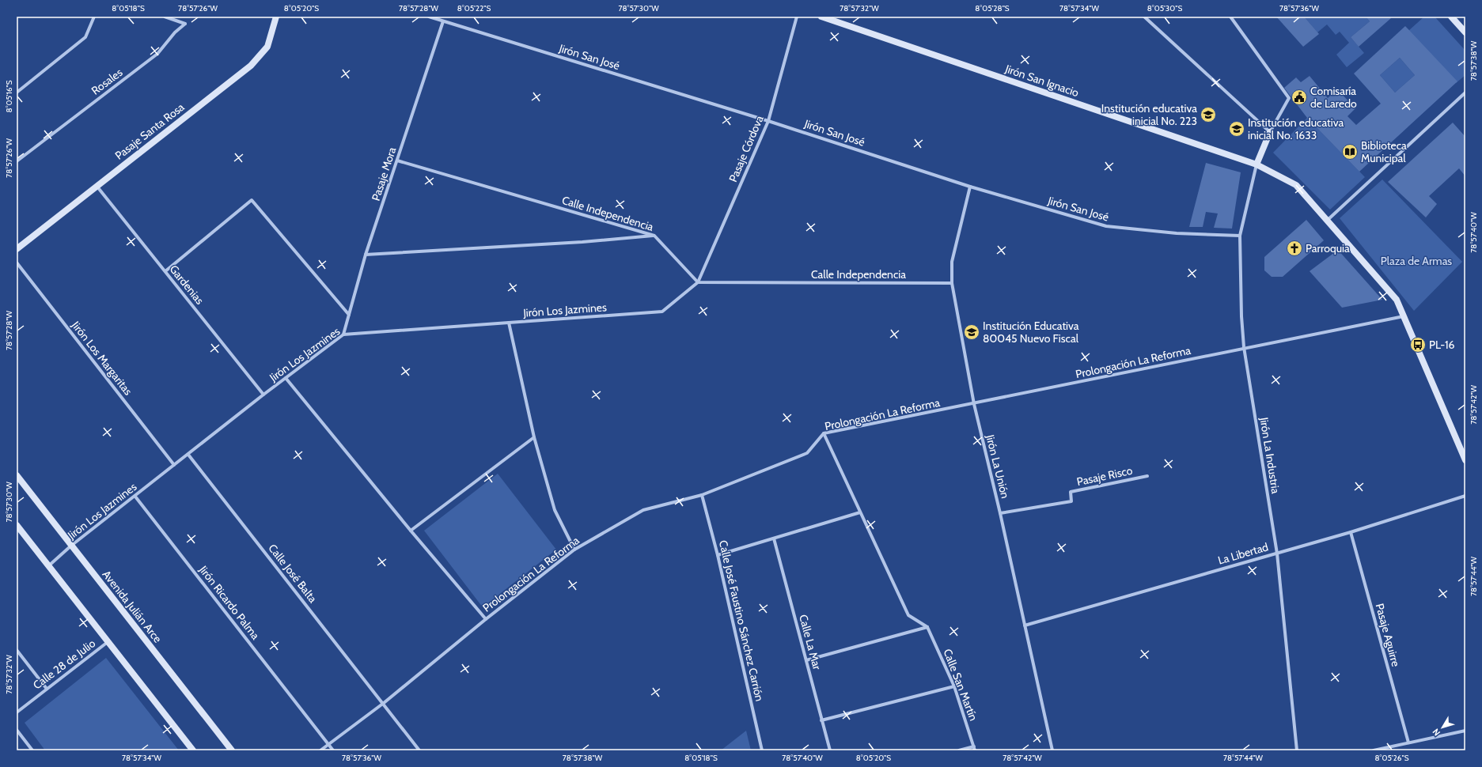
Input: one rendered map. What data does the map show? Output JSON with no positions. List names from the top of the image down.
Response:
{
  "streets": {
    "street": [
      "Jirón San José",
      "Jirón San Ignacio",
      "Rosales",
      "Pasaje Santa Rosa",
      "Pasaje Córdova",
      "Pasaje Mora",
      "Calle Independencia",
      "Gardenias",
      "Jirón Los Jazmines",
      "Jirón Los Margaritas",
      "Prolongación La Reforma",
      "Jirón La Industria",
      "Jirón La Unión",
      "Pasaje Risco",
      "La Libertad",
      "Calle José Balta",
      "Jirón Ricardo Palma",
      "Avenida Julián Arce",
      "Calle José Faustino Sánchez Carrión",
      "Pasaje Aguirre",
      "Calle La Mar",
      "Calle 28 de Julio",
      "Calle San Martín"
    ]
  },
  "crossings": [
    ["Jirón San José", "Pasaje Córdova"],
    ["Jirón San José", "Pasaje Mora"],
    ["Jirón San José", "Jirón La Industria"],
    ["Jirón San José", "Jirón La Unión"],
    ["Jirón San Ignacio", "Prolongación La Reforma"],
    ["Jirón San Ignacio", "Jirón La Industria"],
    ["Pasaje Santa Rosa", "Gardenias"],
    ["Pasaje Córdova", "Calle Independencia"],
    ["Pasaje Córdova", "Jirón Los Jazmines"],
    ["Pasaje Mora", "Calle Independencia"],
    ["Pasaje Mora", "Jirón Los Jazmines"],
    ["Calle Independencia", "Jirón Los Jazmines"],
    ["Calle Independencia", "Jirón La Unión"],
    ["Gardenias", "Jirón Los Jazmines"],
    ["Jirón Los Jazmines", "Jirón Los Margaritas"],
    ["Jirón Los Jazmines", "Calle José Balta"],
    ["Jirón Los Jazmines", "Jirón Ricardo Palma"],
    ["Jirón Los Jazmines", "Avenida Julián Arce"],
    ["Prolongación La Reforma", "Jirón La Industria"],
    ["Prolongación La Reforma", "Jirón La Unión"],
    ["Prolongación La Reforma", "Calle José Balta"],
    ["Prolongación La Reforma", "Jirón Ricardo Palma"],
    ["Prolongación La Reforma", "Calle José Faustino Sánchez Carrión"],
    ["Jirón La Industria", "La Libertad"],
    ["Jirón La Unión", "Pasaje Risco"],
    ["Jirón La Unión", "La Libertad"],
    ["La Libertad", "Pasaje Aguirre"]
  ],
  "parks": ["Plaza de Armas"],
  "places": {
    "public building": ["Comisaría de Laredo"],
    "school or university": ["Institución educativa inicial No. 223", "Institución educativa inicial No. 1633", "Institución Educativa 80045 Nuevo Fiscal"],
    "library": ["Biblioteca Municipal"],
    "church": ["Parroquia"],
    "bus stop": ["PL-16"]
  },
  "north": "bottom left",
  "coordinates": [
    "8°05'18\"S",
    "78°57'26\"W",
    "8°05'20\"S",
    "78°57'28\"W",
    "8°05'22\"S",
    "78°57'30\"W",
    "78°57'32\"W",
    "8°05'28\"S",
    "78°57'34\"W",
    "8°05'30\"S",
    "78°57'36\"W",
    "78°57'38\"W",
    "8°05'16\"S",
    "78°57'40\"W",
    "78°57'42\"W",
    "78°57'44\"W",
    "8°05'26\"S"
  ]
}
